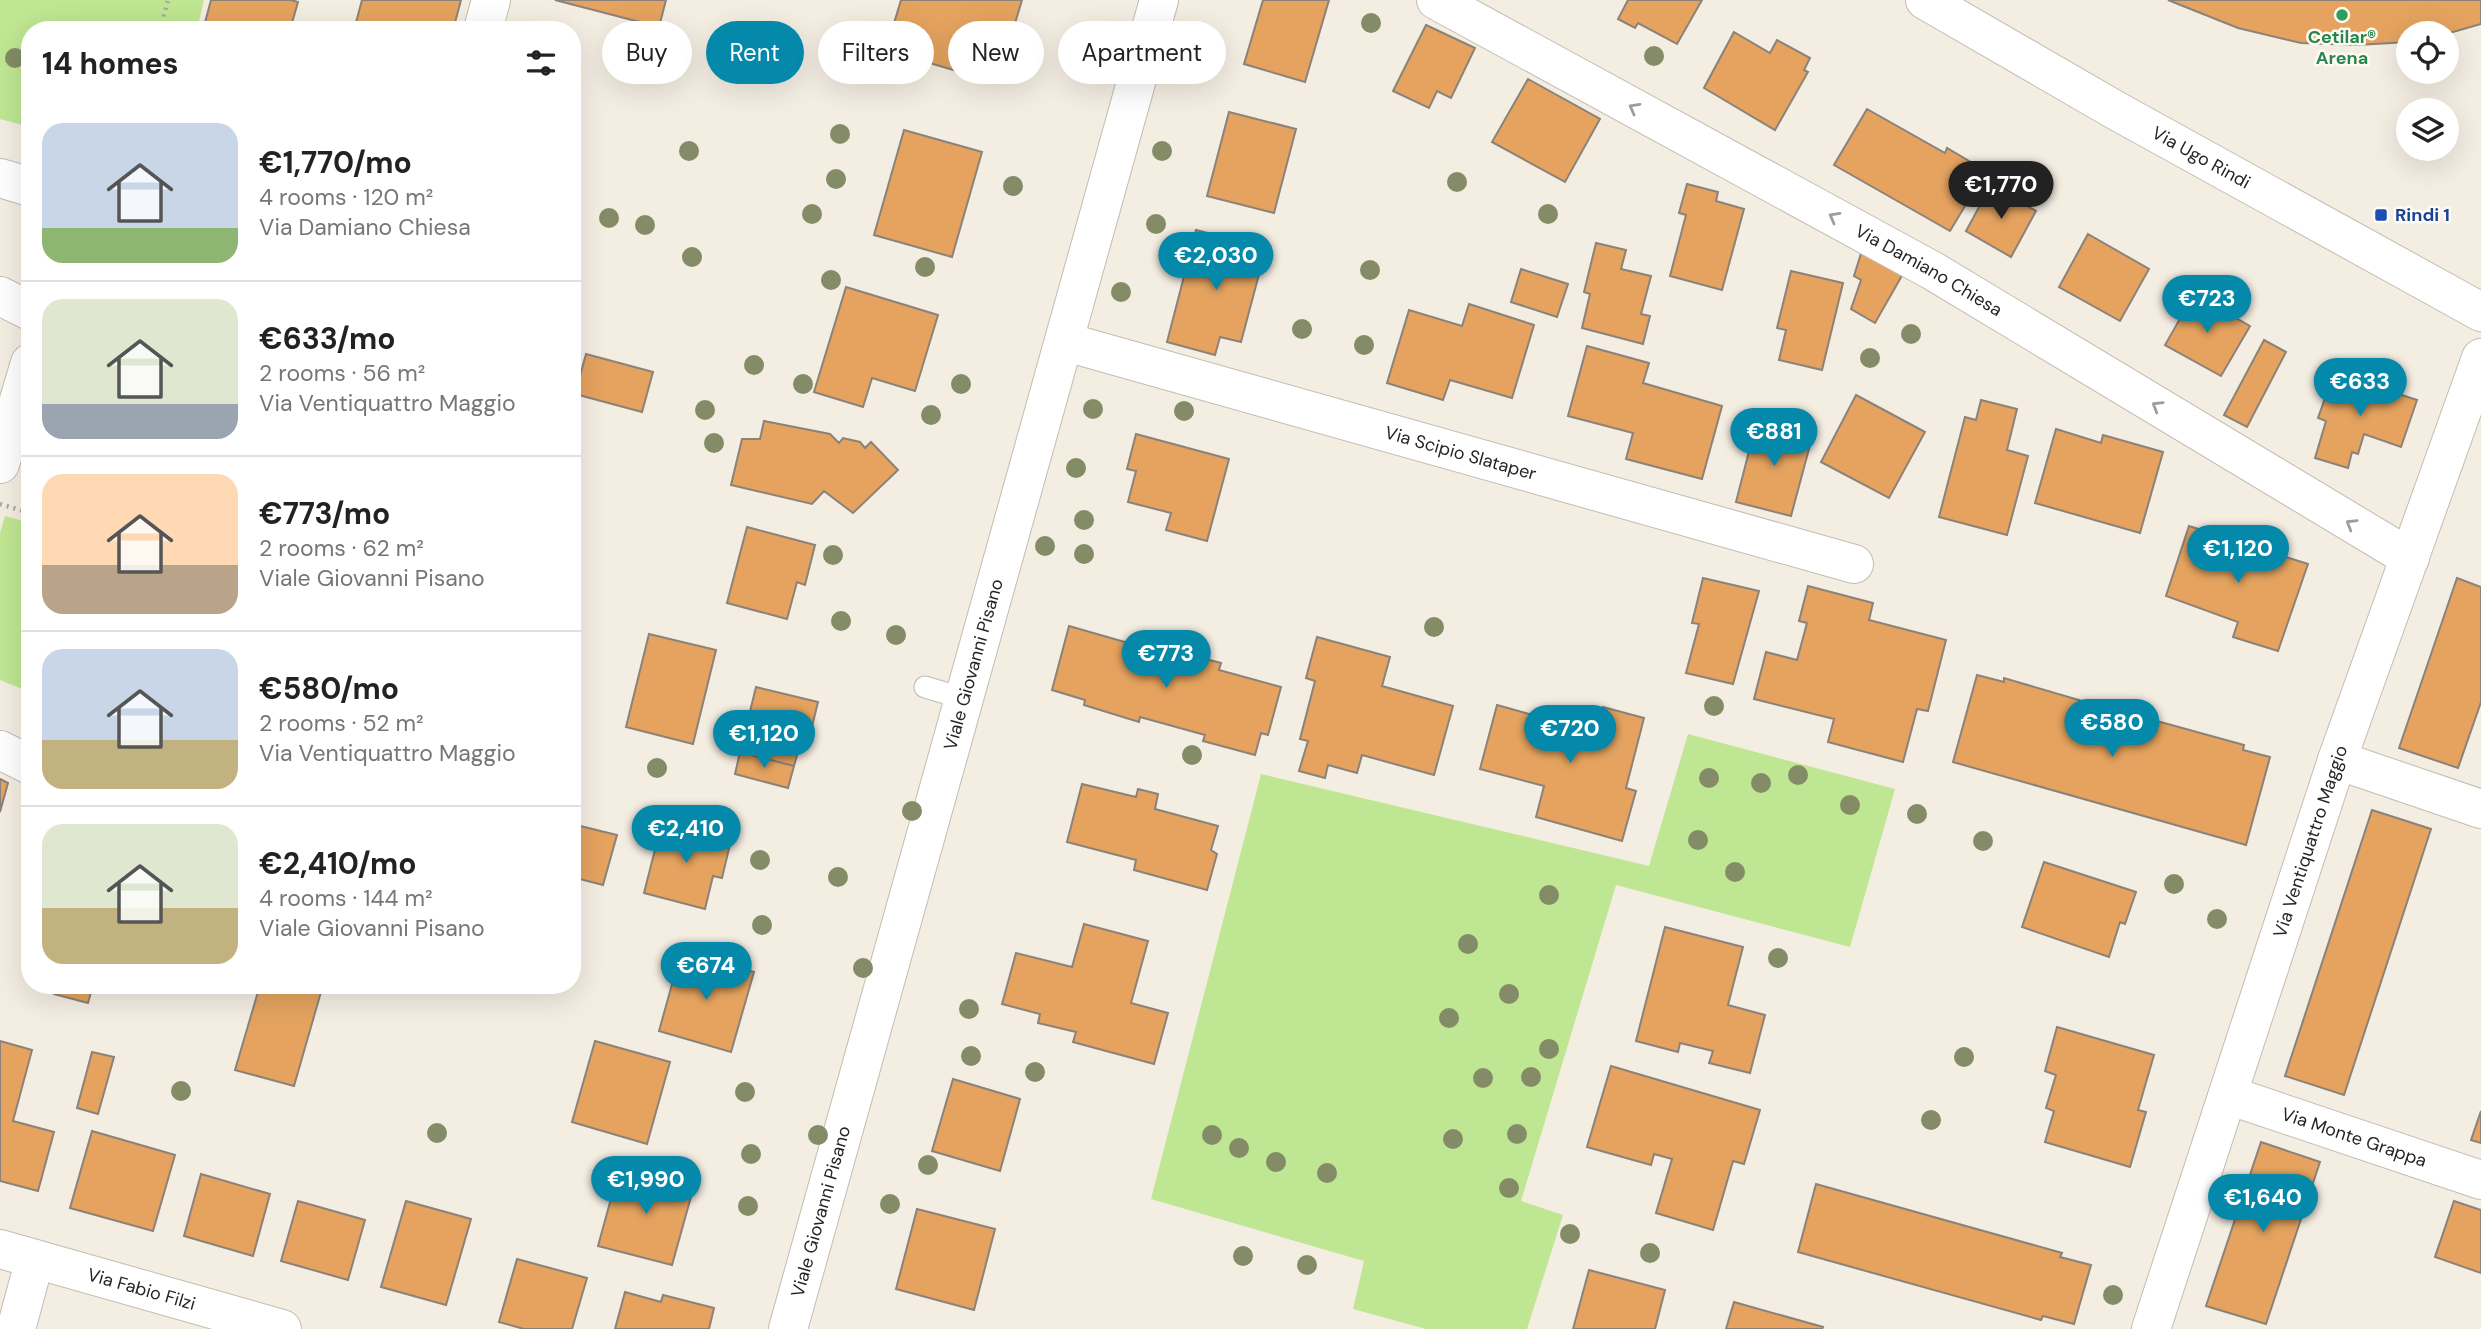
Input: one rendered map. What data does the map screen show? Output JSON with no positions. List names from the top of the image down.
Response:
{
  "streets": {
    "street": [
      "Via Ugo Rindi",
      "Via Damiano Chiesa",
      "Via Scipio Slataper",
      "Viale Giovanni Pisano",
      "Via Ventiquattro Maggio",
      "Via Monte Grappa",
      "Via Fabio Filzi"
    ]
  },
  "crossings": [
    ["Via Damiano Chiesa", "Via Ventiquattro Maggio"],
    ["Via Scipio Slataper", "Viale Giovanni Pisano"],
    ["Via Ventiquattro Maggio", "Via Monte Grappa"]
  ],
  "one_way": ["Via Damiano Chiesa"],
  "places": {
    "other": ["Cetilar® Arena"],
    "transit": ["Rindi 1"]
  },
  "page": {
    "chip": [
      "Buy",
      "Rent",
      "Filters",
      "New",
      "Apartment"
    ],
    "heading": "14 homes",
    "list": [
      {
        "name": "€1,770/mo",
        "note": "4 rooms · 120 m² · Via Damiano Chiesa"
      },
      {
        "name": "€633/mo",
        "note": "2 rooms · 56 m² · Via Ventiquattro Maggio"
      },
      {
        "name": "€773/mo",
        "note": "2 rooms · 62 m² · Viale Giovanni Pisano"
      },
      {
        "name": "€580/mo",
        "note": "2 rooms · 52 m² · Via Ventiquattro Maggio"
      },
      {
        "name": "€2,410/mo",
        "note": "4 rooms · 144 m² · Viale Giovanni Pisano"
      }
    ],
    "price": [
      "€1,770",
      "€2,030",
      "€723",
      "€633",
      "€881",
      "€1,120",
      "€773",
      "€580",
      "€720",
      "€1,120",
      "€2,410",
      "€674",
      "€1,990",
      "€1,640"
    ]
  }
}
